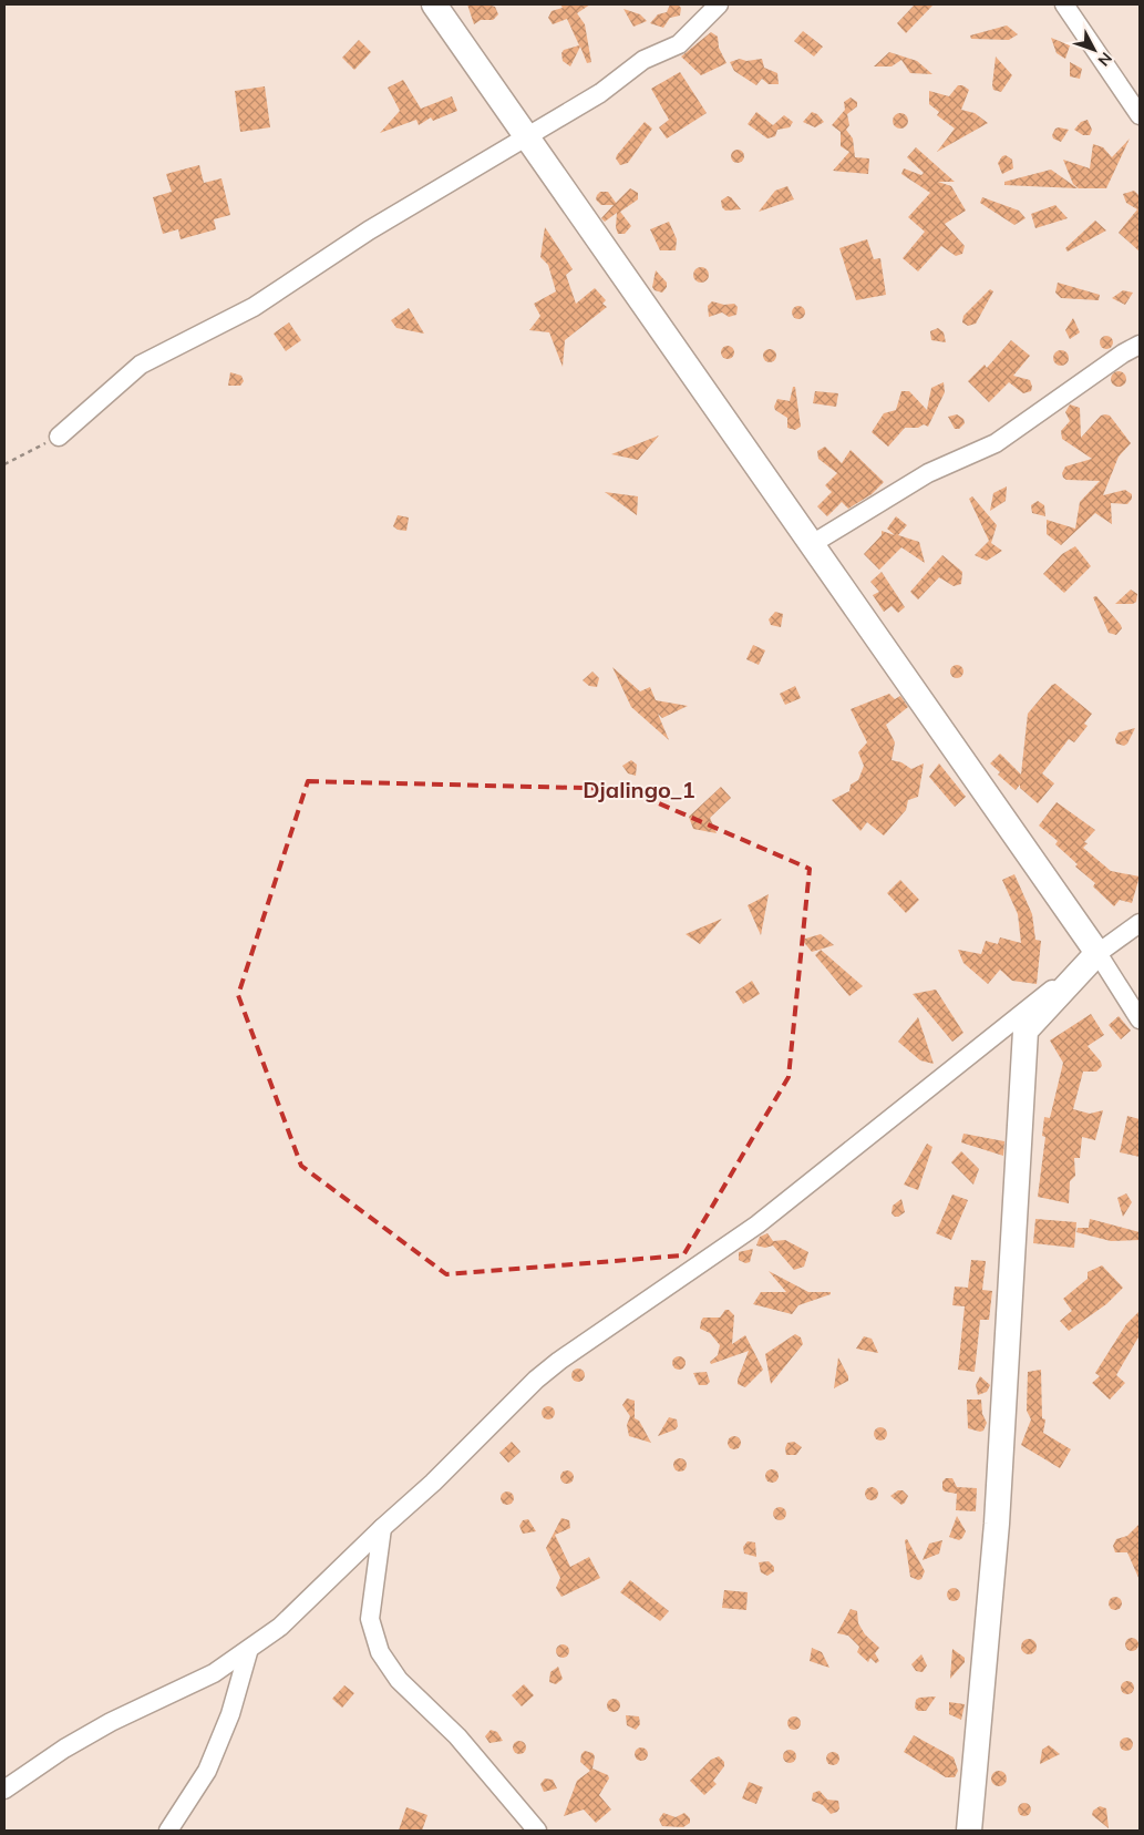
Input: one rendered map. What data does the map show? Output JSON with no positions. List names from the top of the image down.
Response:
{
  "districts": ["Djalingo_1"],
  "north": "bottom right"
}
